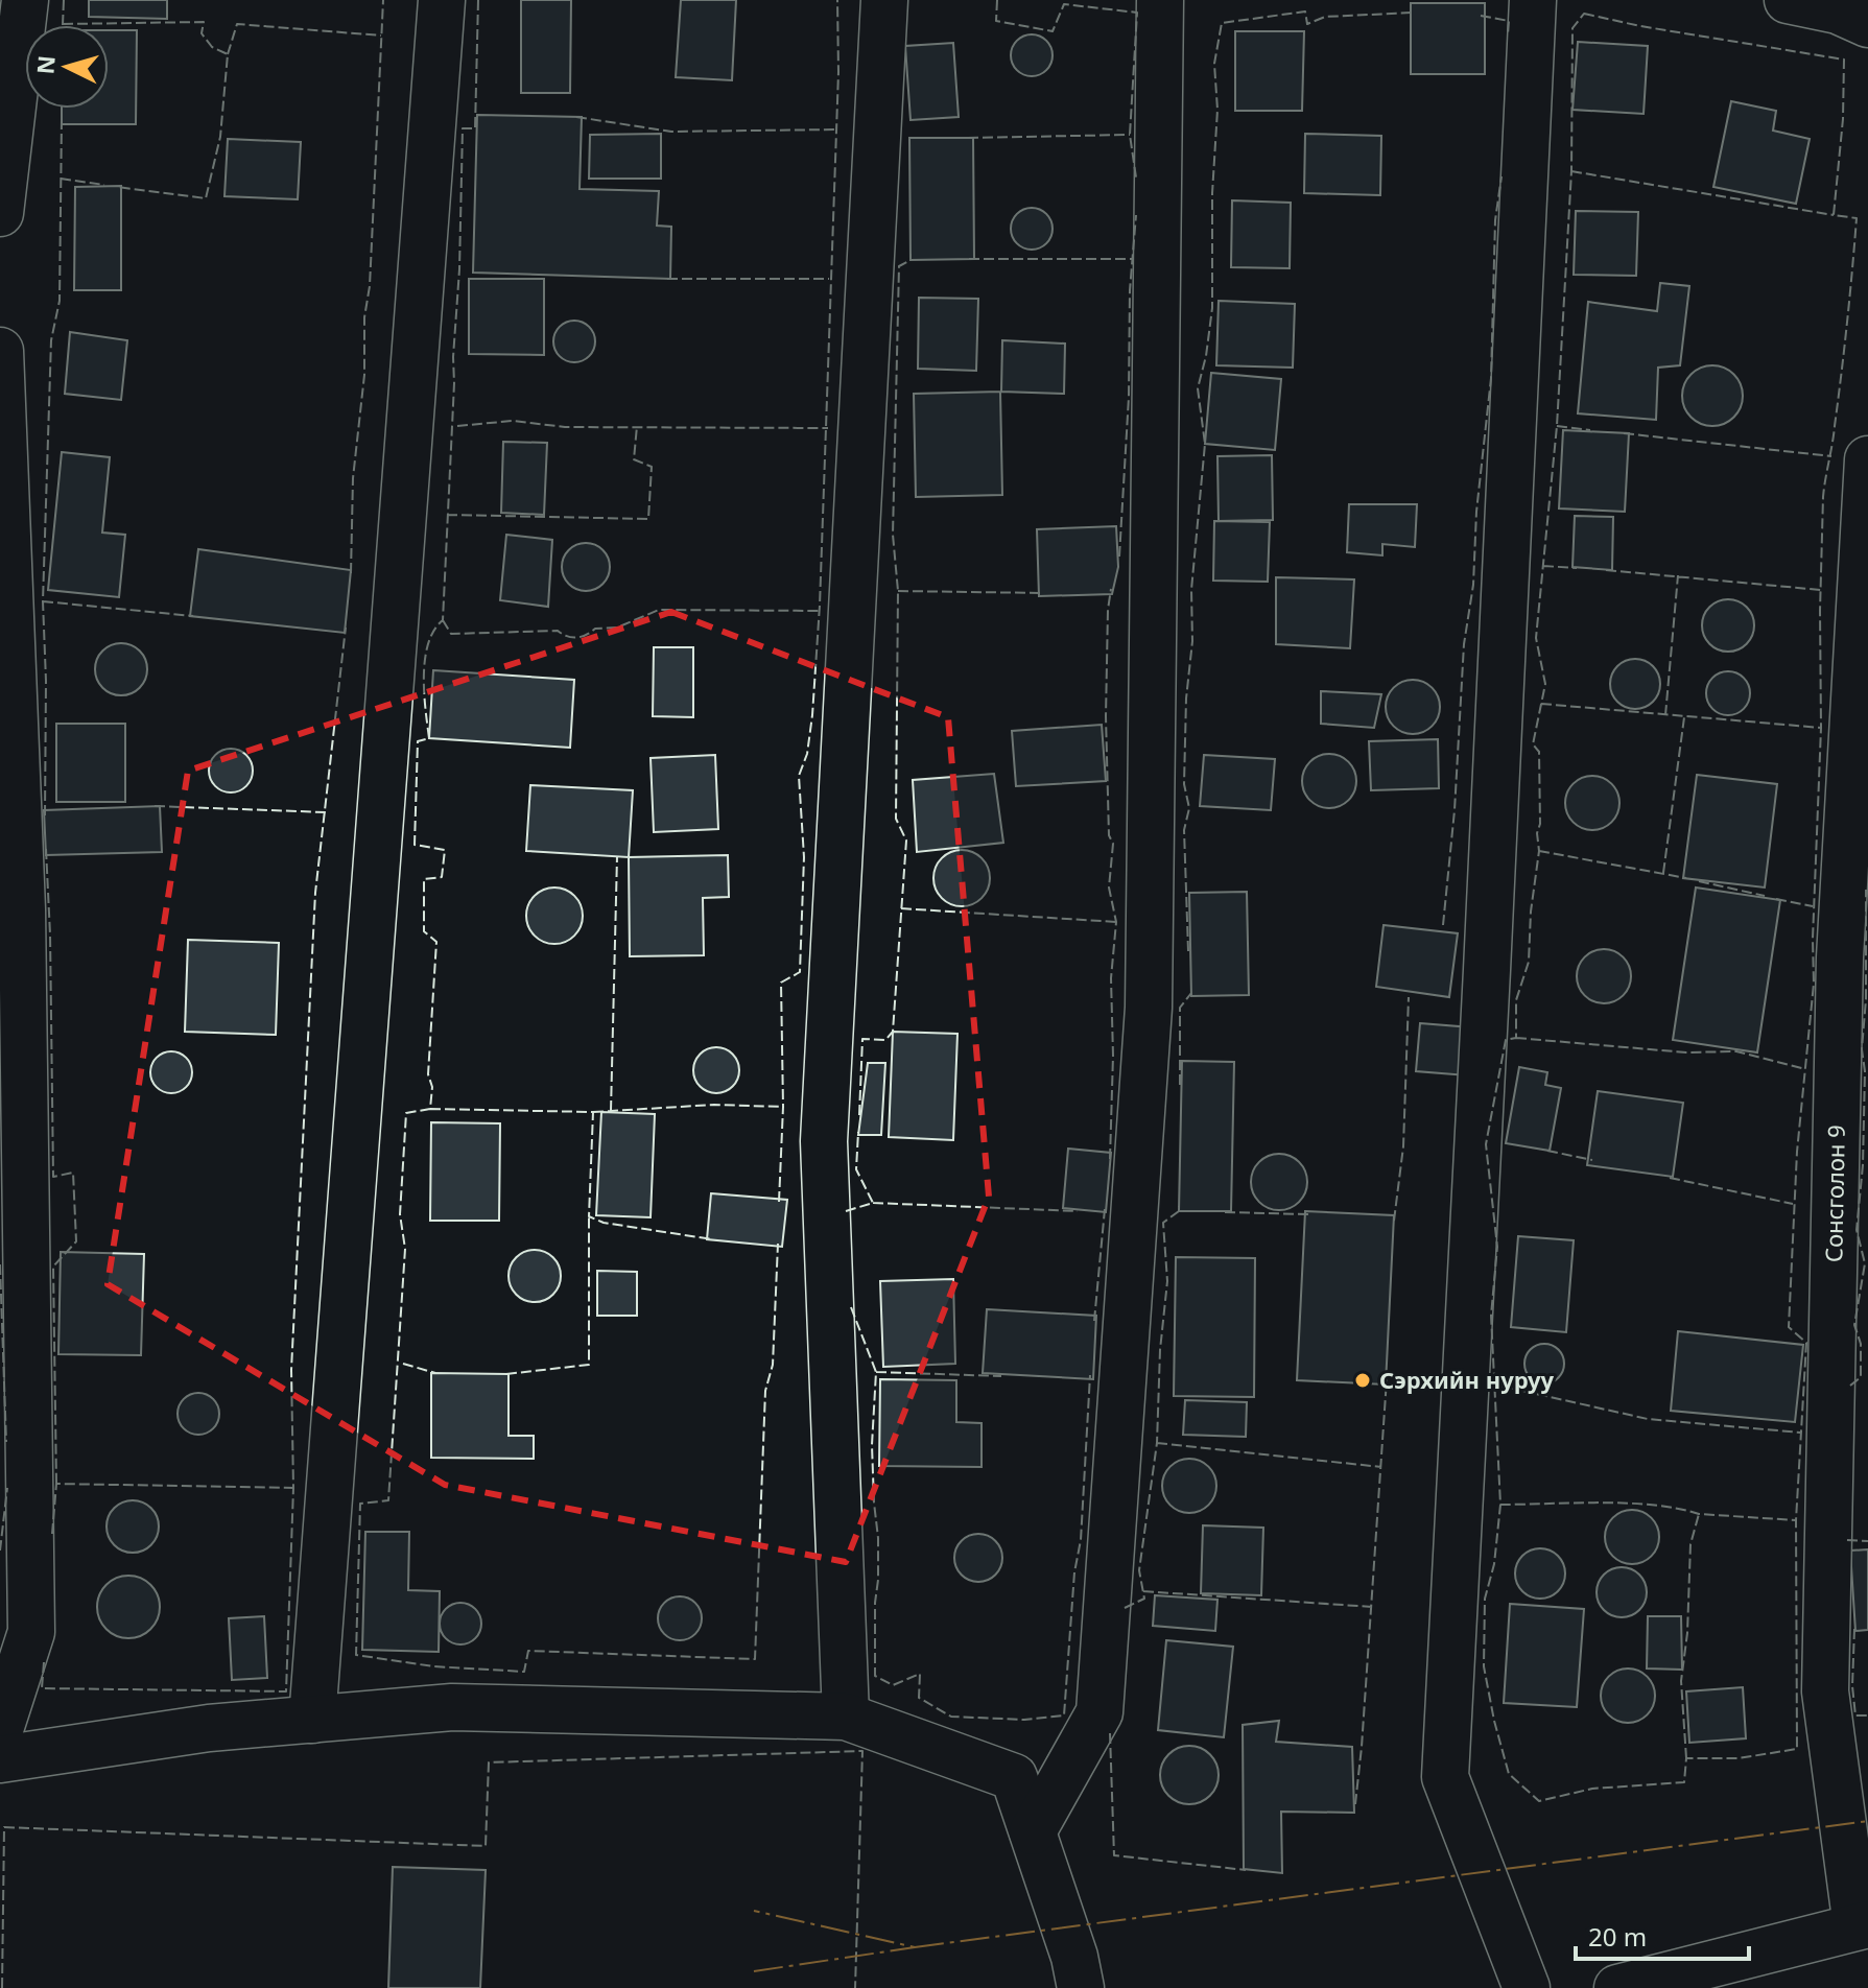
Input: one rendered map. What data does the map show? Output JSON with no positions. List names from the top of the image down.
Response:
{
  "streets": {
    "street": ["Сонсголон 9"]
  },
  "places": ["Сэрхийн нуруу"],
  "scale_bar": "20 m",
  "north": "left"
}
